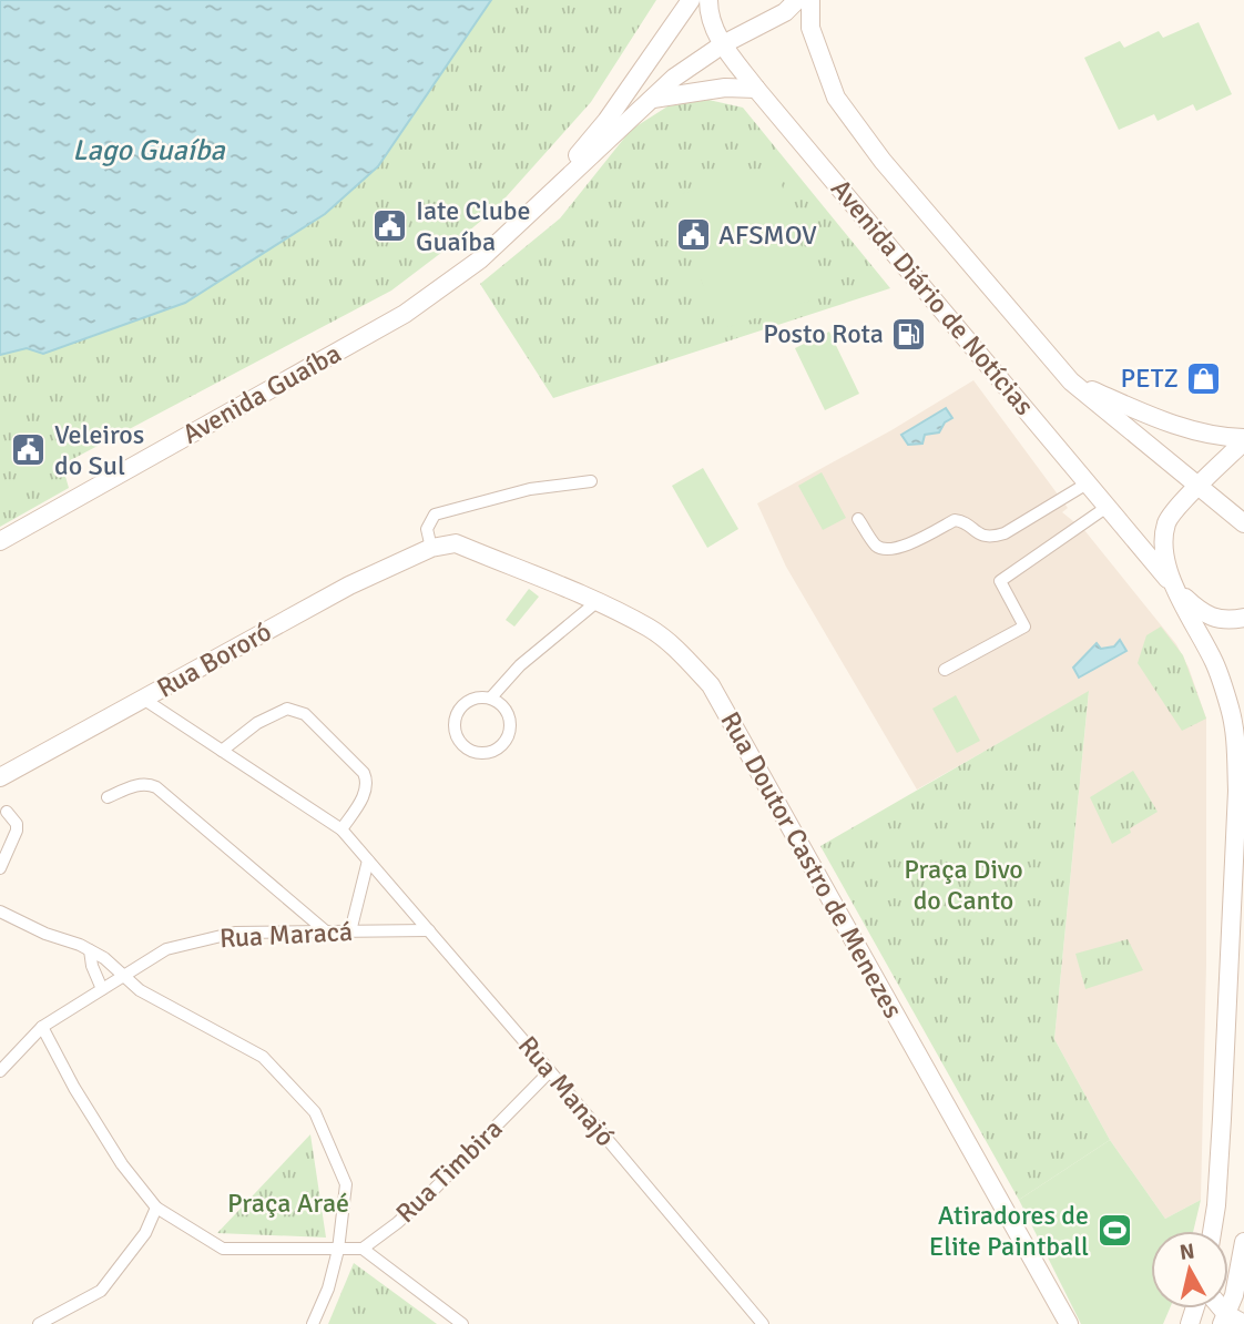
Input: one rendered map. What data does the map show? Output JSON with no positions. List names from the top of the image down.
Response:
{
  "streets": {
    "main road": [
      "Avenida Diário de Notícias",
      "Avenida Guaíba",
      "Rua Bororó",
      "Rua Doutor Castro de Menezes"
    ],
    "street": ["Rua Maracá", "Rua Manajó", "Rua Timbira"]
  },
  "crossings": [
    ["Avenida Diário de Notícias", "Avenida Guaíba"],
    ["Rua Bororó", "Rua Doutor Castro de Menezes"],
    ["Rua Bororó", "Rua Manajó"],
    ["Rua Maracá", "Rua Manajó"],
    ["Rua Manajó", "Rua Timbira"]
  ],
  "water": ["Lago Guaíba"],
  "parks": ["Praça Divo do Canto", "Praça Araé"],
  "places": {
    "public building": ["Iate Clube Guaíba", "AFSMOV", "Veleiros do Sul"],
    "fuel station": ["Posto Rota"],
    "shop": ["PETZ"],
    "sports": ["Atiradores de Elite Paintball"]
  },
  "north": "top"
}
